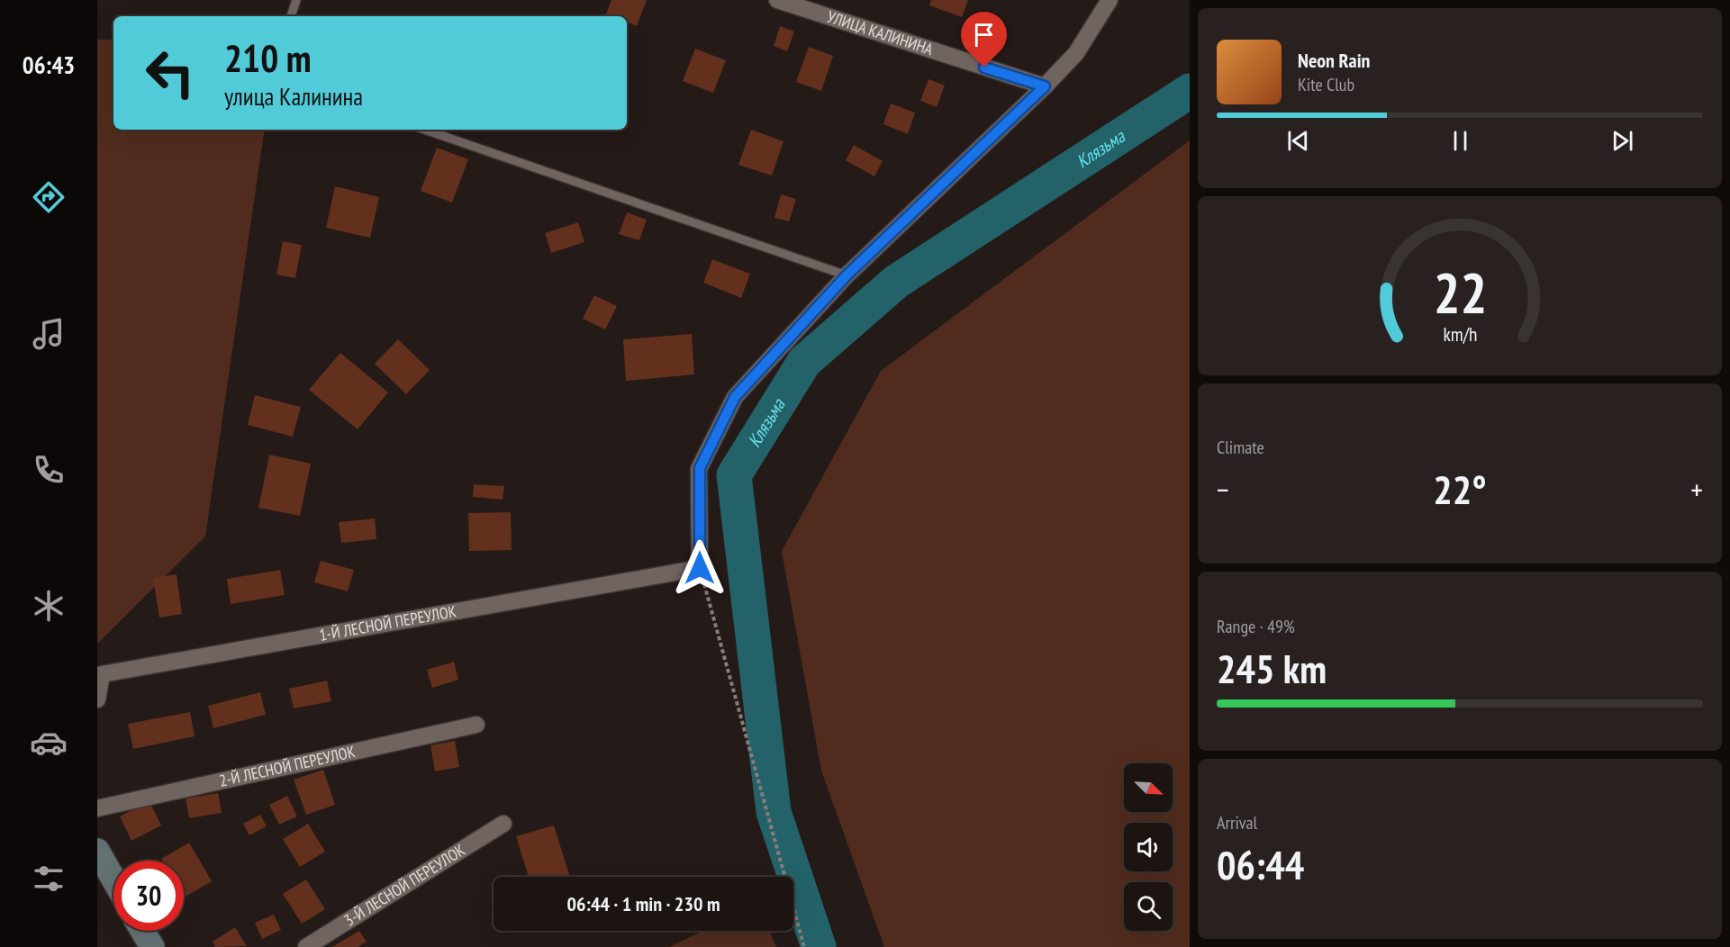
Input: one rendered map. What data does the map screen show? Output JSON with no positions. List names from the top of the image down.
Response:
{
  "streets": {
    "street": [
      "УЛИЦА КАЛИНИНА",
      "1-Й ЛЕСНОЙ ПЕРЕУЛОК",
      "2-Й ЛЕСНОЙ ПЕРЕУЛОК",
      "3-Й ЛЕСНОЙ ПЕРЕУЛОК"
    ]
  },
  "water": ["Клязьма"],
  "north": "bottom right",
  "page": {
    "tabs": "06:43",
    "turn": ["210 m", "улица Калинина"],
    "song": ["Neon Rain", "Kite Club"],
    "tile": [
      "Climate",
      ["Range · 49%", "245 km"],
      ["Arrival", "06:44"]
    ],
    "heat": ["−", "22°", "+"],
    "limit": "30",
    "trip": "06:44 · 1 min · 230 m",
    "gauge": ["22", "km/h"]
  }
}
